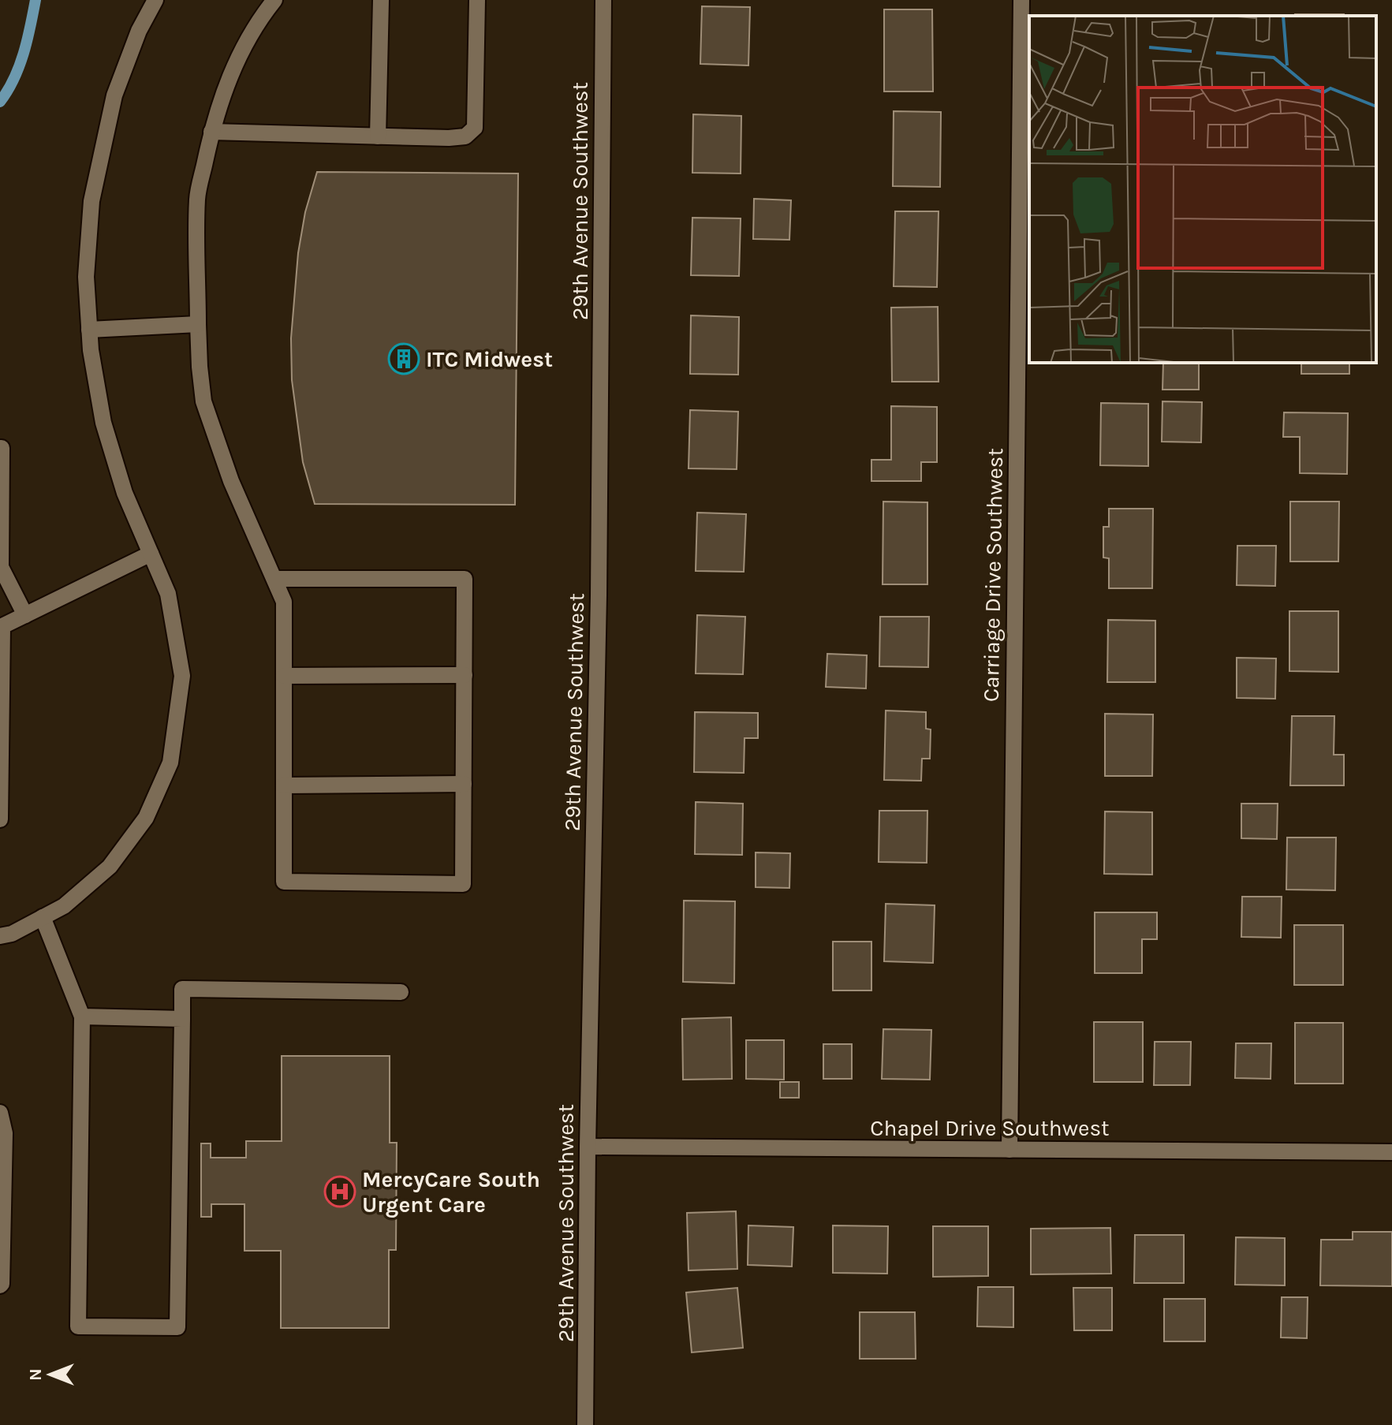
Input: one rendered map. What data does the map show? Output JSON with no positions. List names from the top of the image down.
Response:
{
  "streets": {
    "street": ["29th Avenue Southwest", "Carriage Drive Southwest", "Chapel Drive Southwest"]
  },
  "crossings": [
    ["29th Avenue Southwest", "Chapel Drive Southwest"],
    ["Carriage Drive Southwest", "Chapel Drive Southwest"]
  ],
  "places": {
    "building": ["ITC Midwest"],
    "hospital": ["MercyCare South Urgent Care"]
  },
  "north": "left"
}
